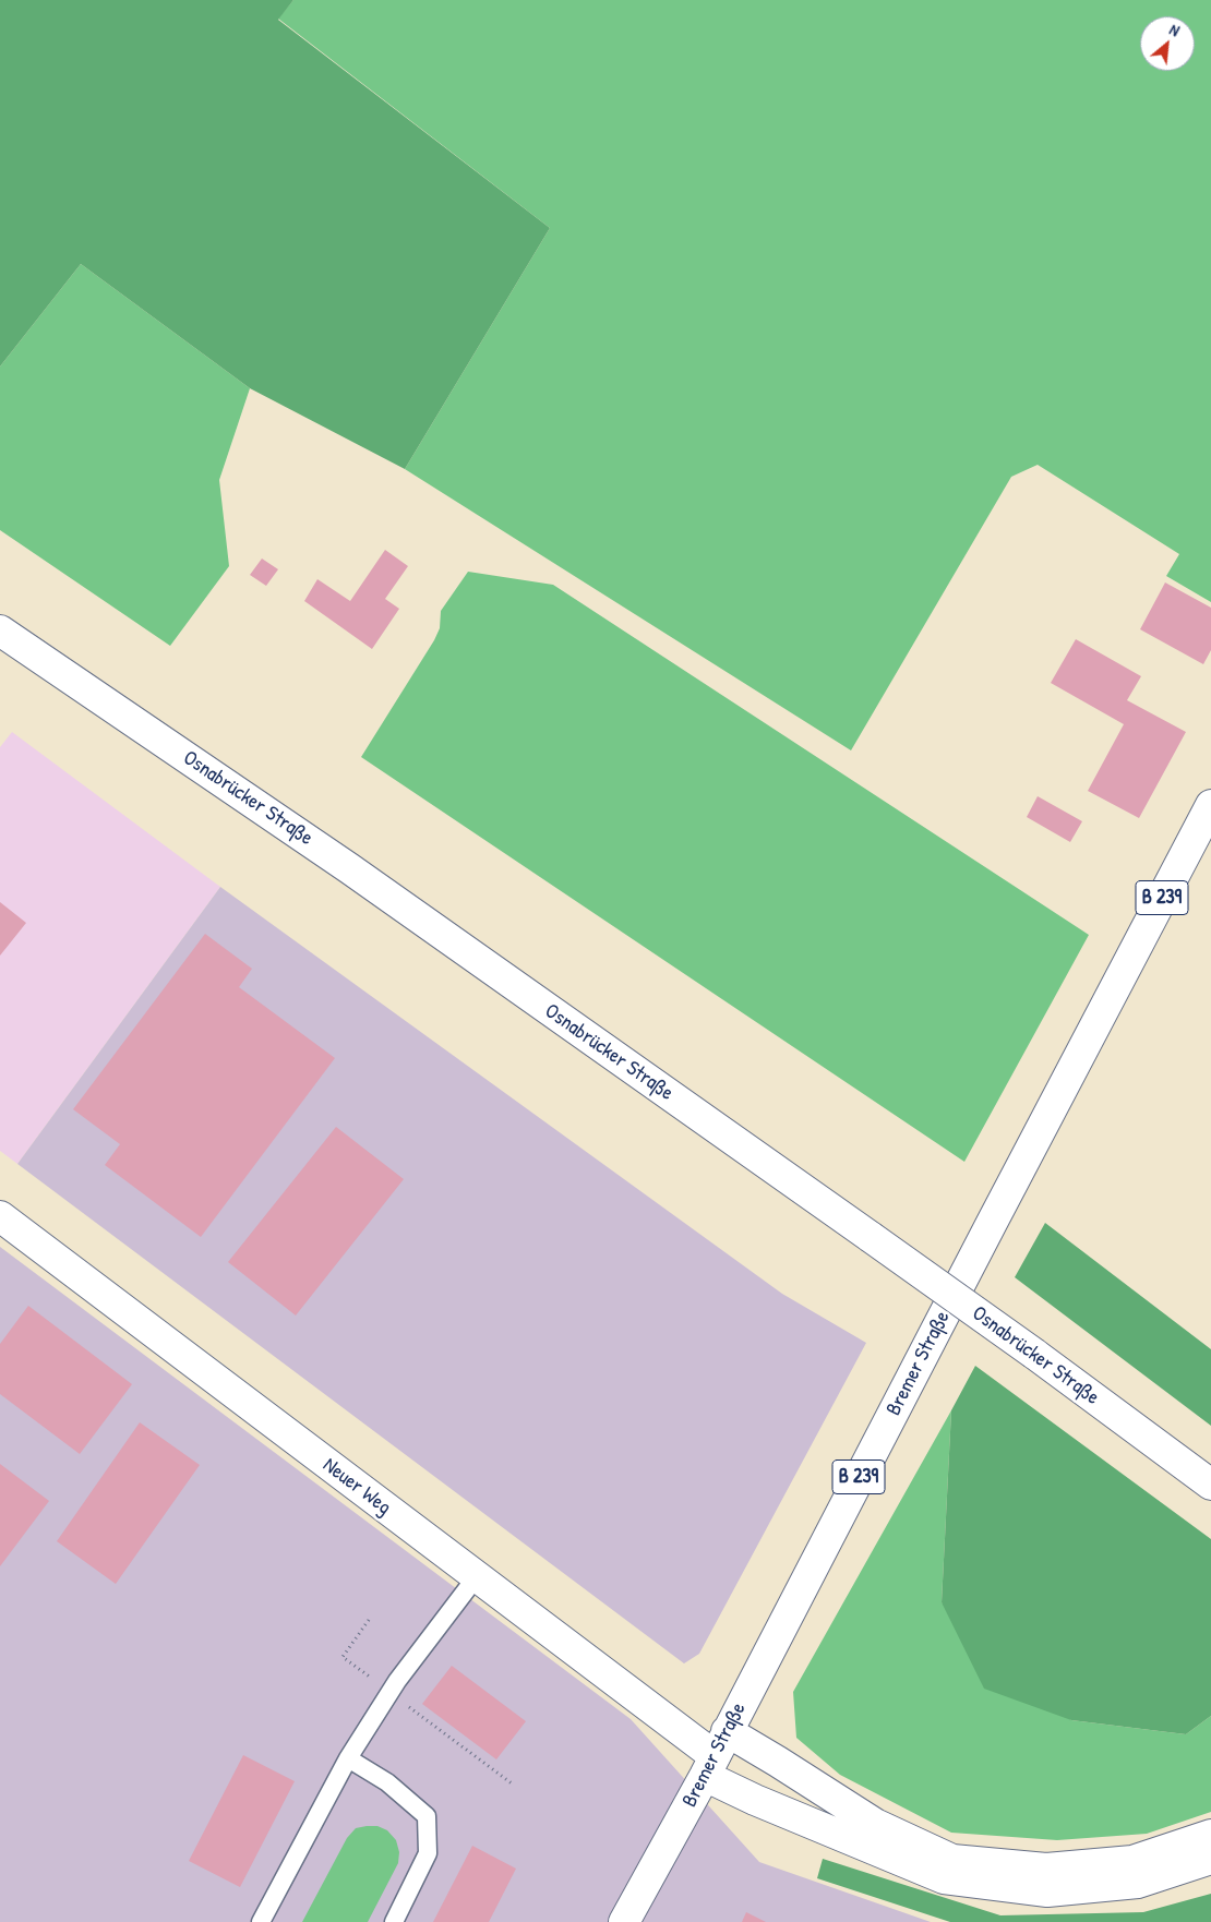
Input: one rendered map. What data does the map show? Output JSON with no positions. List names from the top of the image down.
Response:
{
  "streets": {
    "main road": [
      "Osnabrücker Straße",
      "B 239",
      "Bremer Straße",
      "Neuer Weg"
    ]
  },
  "crossings": [
    ["Bremer Straße", "Neuer Weg"]
  ],
  "north": "top right"
}
